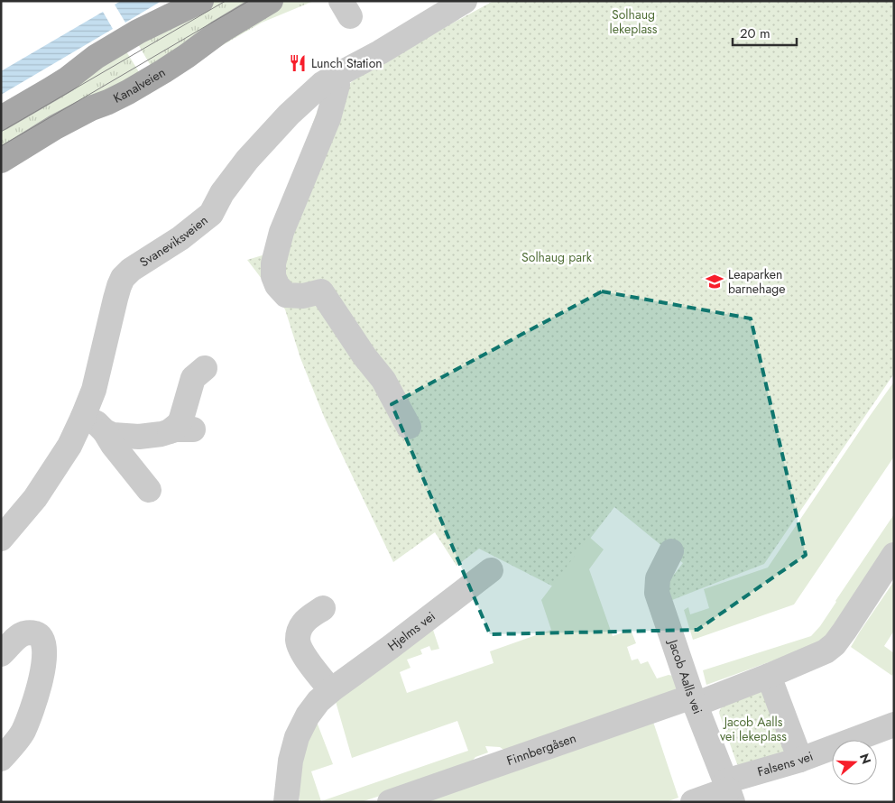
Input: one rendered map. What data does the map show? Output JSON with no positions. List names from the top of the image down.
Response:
{
  "streets": {
    "main road": ["Kanalveien"],
    "street": [
      "Svaneviksveien",
      "Hjelms vei",
      "Jacob Aalls vei",
      "Finnbergåsen",
      "Falsens vei"
    ]
  },
  "crossings": [
    ["Jacob Aalls vei", "Finnbergåsen"],
    ["Jacob Aalls vei", "Falsens vei"]
  ],
  "parks": ["Solhaug lekeplass", "Solhaug park", "Jacob Aalls vei lekeplass"],
  "places": {
    "restaurant": ["Lunch Station"],
    "school or university": ["Leaparken barnehage"]
  },
  "scale_bar": "20 m",
  "north": "right"
}
